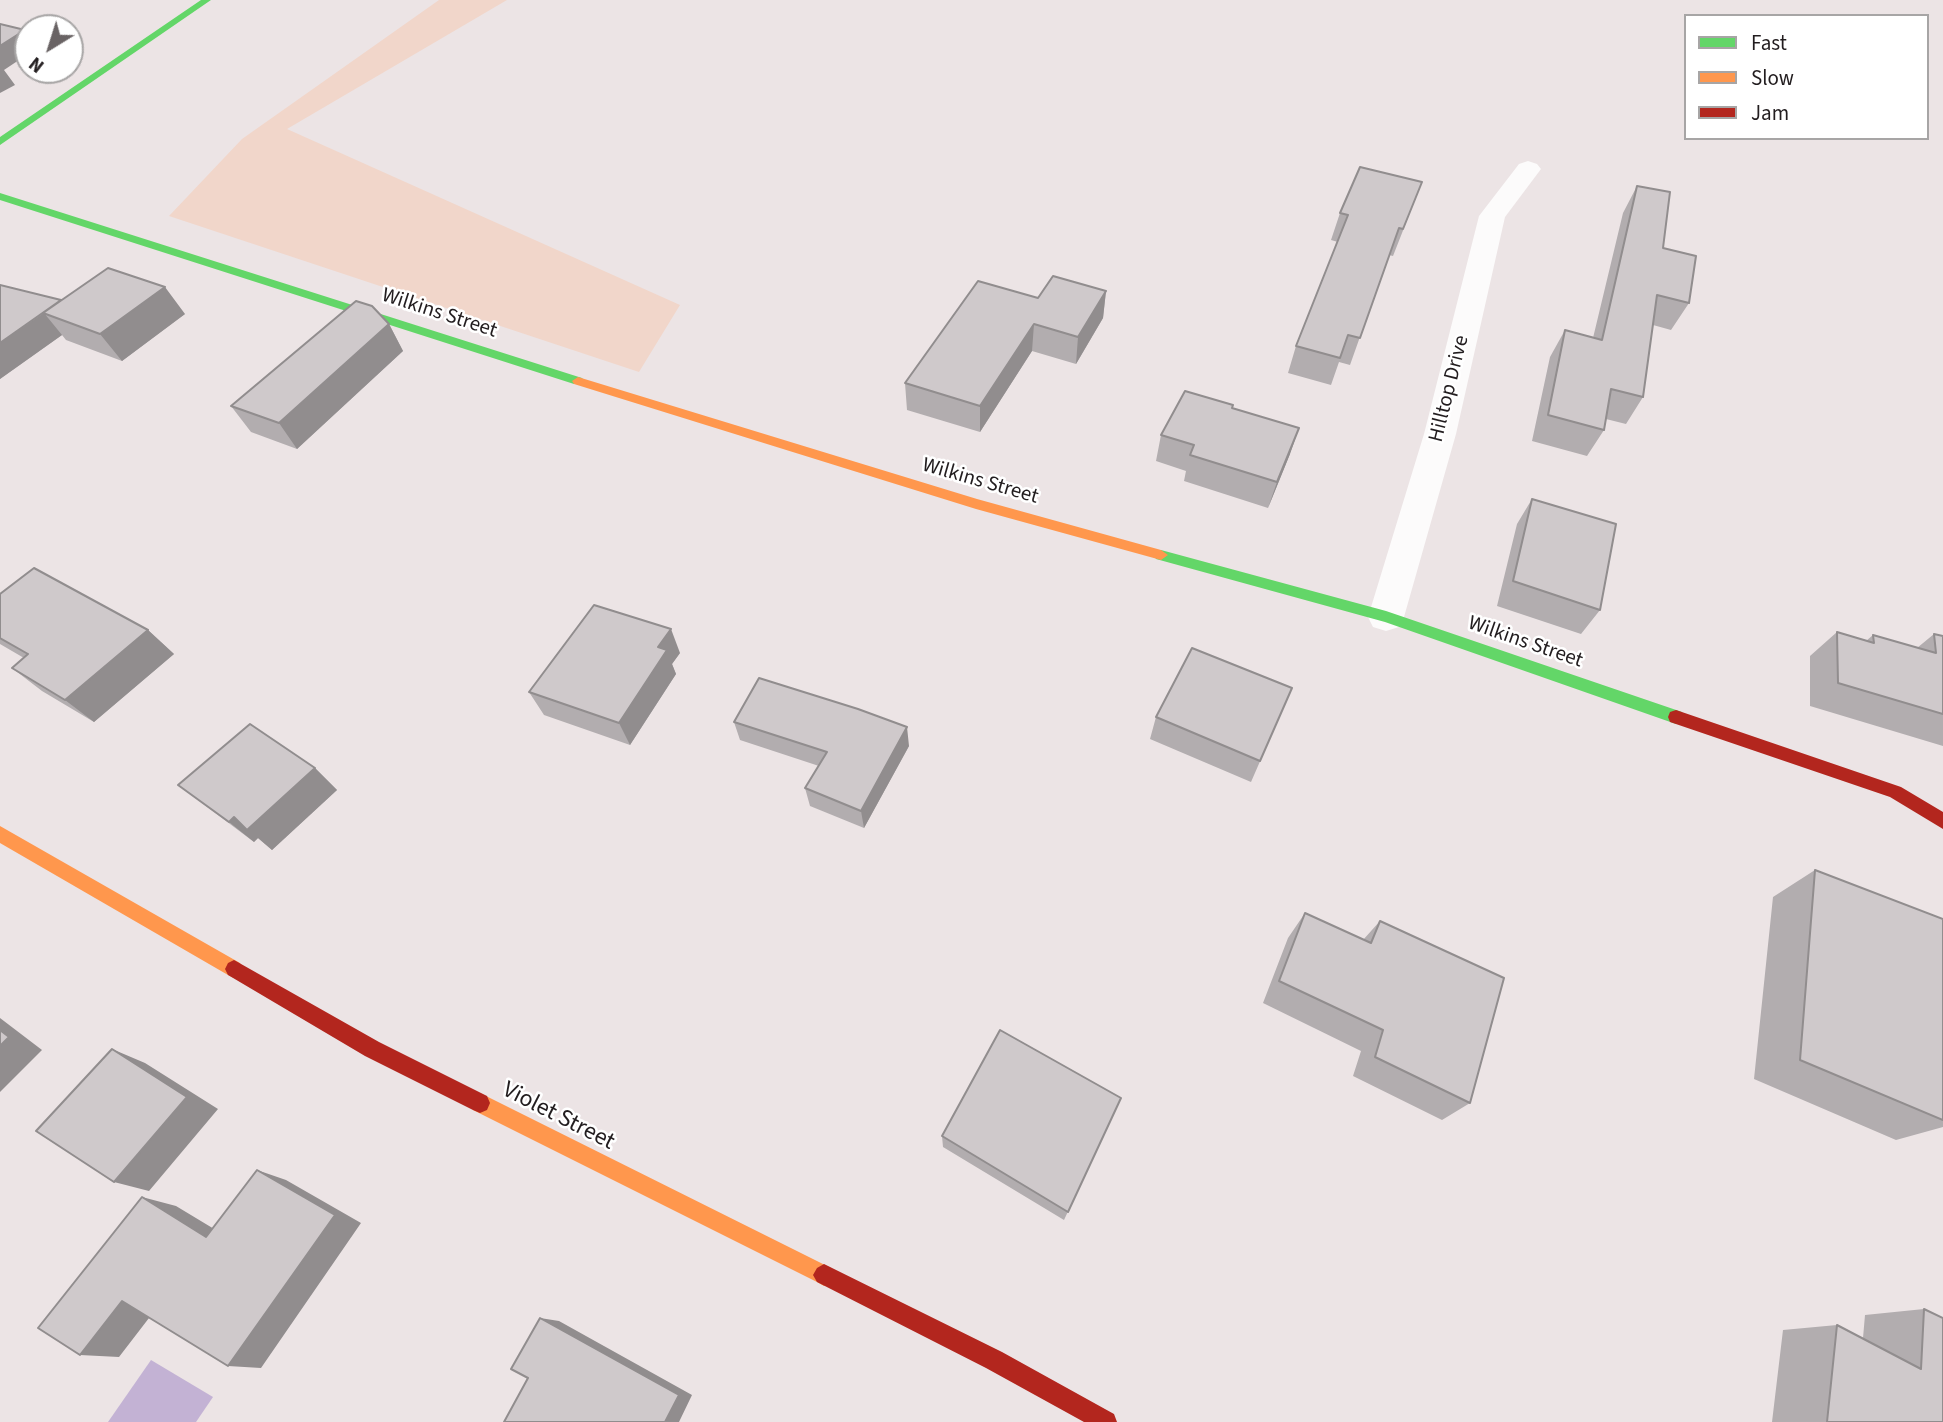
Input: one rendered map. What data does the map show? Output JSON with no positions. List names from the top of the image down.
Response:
{
  "streets": {
    "street": ["Wilkins Street", "Hilltop Drive", "Violet Street"]
  },
  "crossings": [
    ["Wilkins Street", "Hilltop Drive"]
  ],
  "legend": ["Fast", "Slow", "Jam"],
  "north": "bottom left"
}
